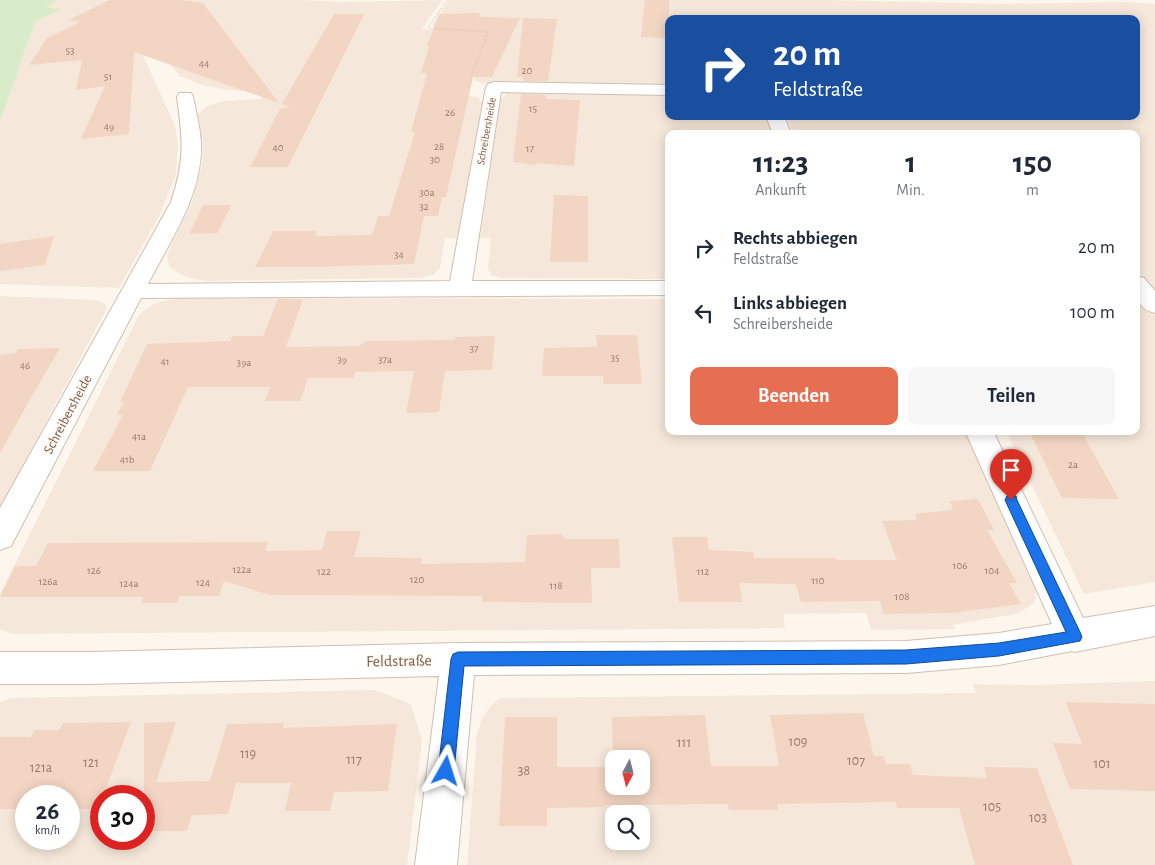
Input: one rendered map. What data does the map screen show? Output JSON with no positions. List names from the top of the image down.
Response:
{
  "streets": {
    "street": ["Schreibersheide", "Feldstraße"]
  },
  "house_numbers": [
    "53",
    "44",
    "20",
    "51",
    "15",
    "26",
    "49",
    "28",
    "40",
    "17",
    "30",
    "30a",
    "32",
    "34",
    "37",
    "35",
    "39",
    "37a",
    "41",
    "39a",
    "46",
    "41a",
    "41b",
    "2a",
    "106",
    "122a",
    "126",
    "104",
    "122",
    "112",
    "120",
    "110",
    "126a",
    "124",
    "124a",
    "118",
    "108",
    "109",
    "111",
    "119",
    "117",
    "107",
    "121",
    "101",
    "121a",
    "38",
    "105",
    "103"
  ],
  "north": "bottom",
  "page": {
    "turn": ["20 m", "Feldstraße"],
    "eta": [
      "11:23",
      "Ankunft",
      "1",
      "Min.",
      "150",
      "m"
    ],
    "list": [
      {
        "name": "Rechts abbiegen",
        "note": "Feldstraße",
        "value": "20 m"
      },
      {
        "name": "Links abbiegen",
        "note": "Schreibersheide",
        "value": "100 m"
      }
    ],
    "buttons": ["Beenden", "Teilen"],
    "speed": "26 km/h",
    "limit": "30"
  }
}
